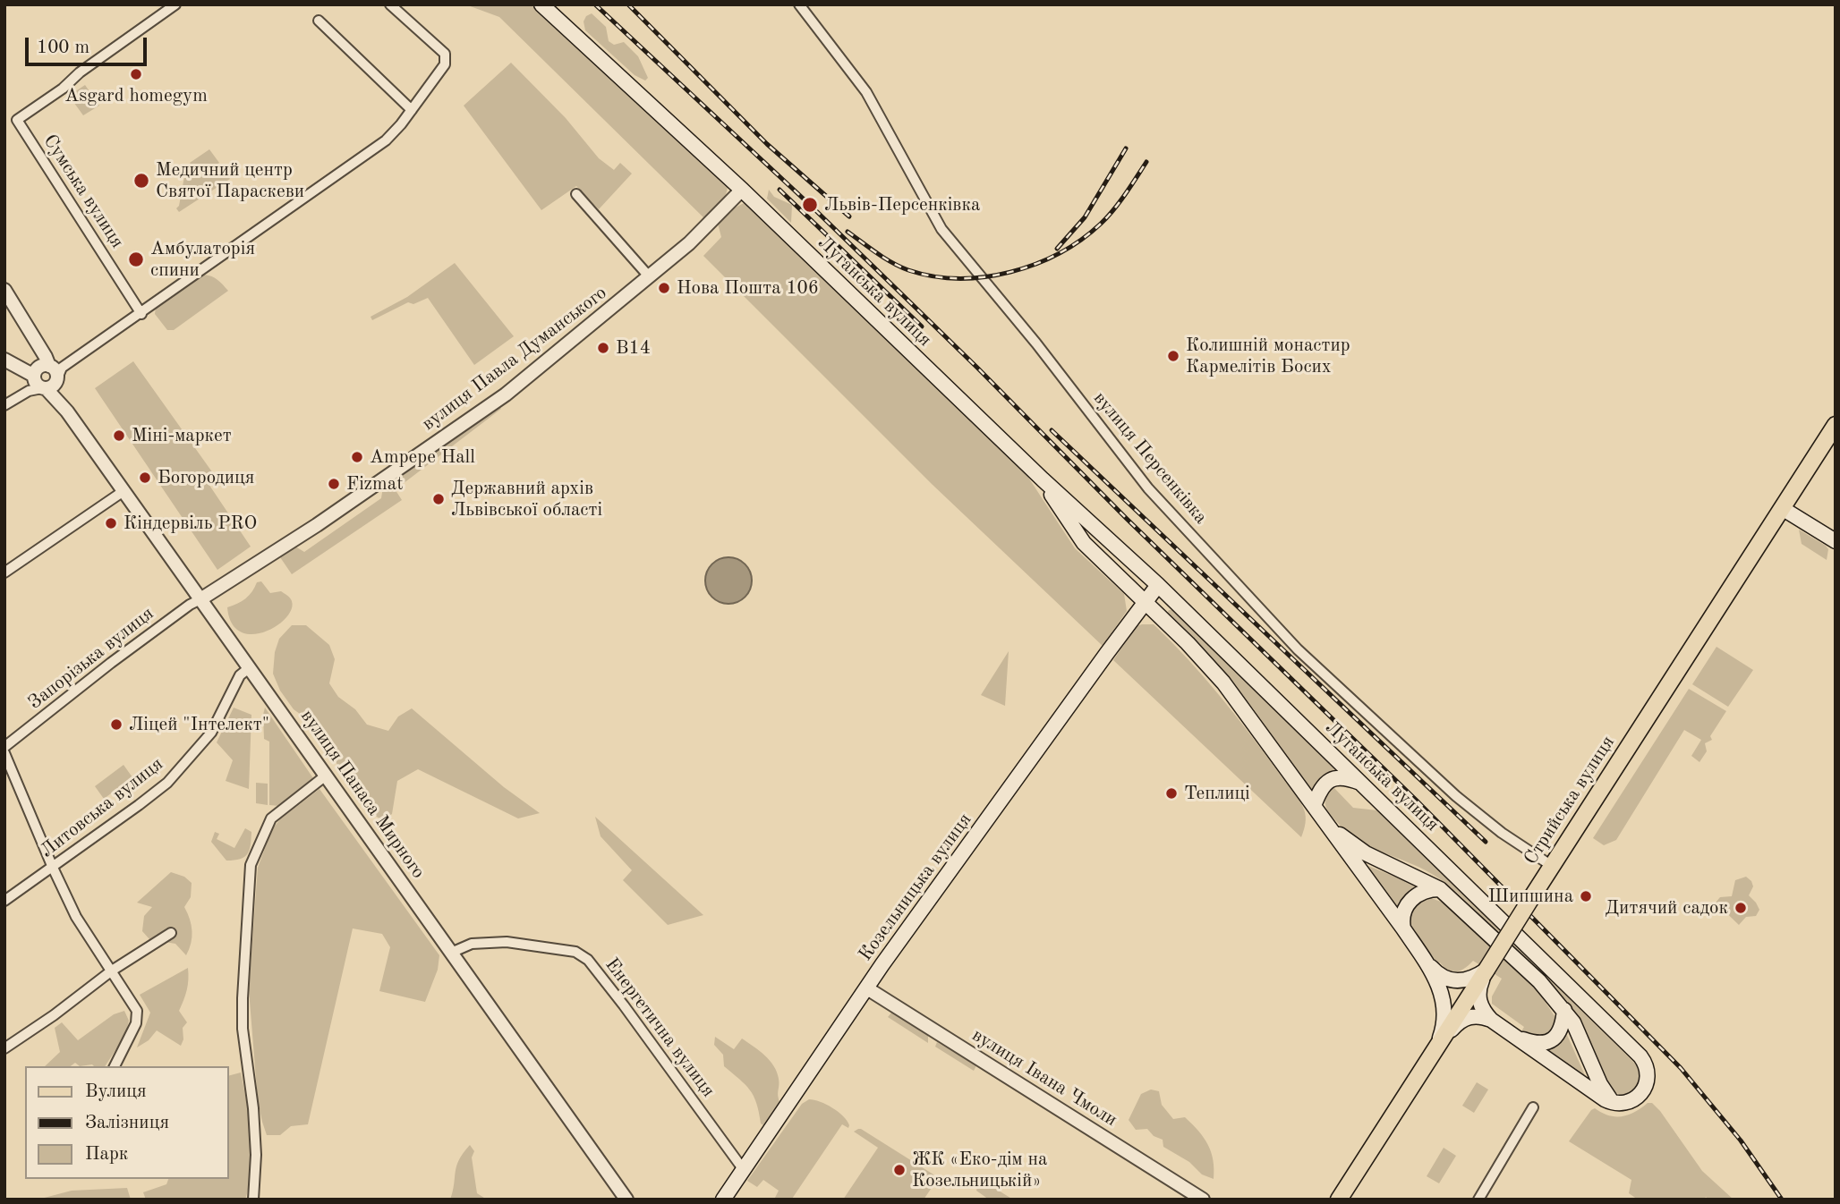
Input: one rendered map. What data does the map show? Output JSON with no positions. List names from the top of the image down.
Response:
{
  "streets": {
    "main road": ["Луганська вулиця", "Стрийська вулиця", "Козельницька вулиця"],
    "street": [
      "Сумська вулиця",
      "вулиця Павла Думанського",
      "вулиця Персенківка",
      "Запорізька вулиця",
      "вулиця Панаса Мирного",
      "Литовська вулиця",
      "Енергетична вулиця",
      "вулиця Івана Чмоли"
    ]
  },
  "crossings": [
    ["Луганська вулиця", "вулиця Павла Думанського"],
    ["Луганська вулиця", "Стрийська вулиця"],
    ["Луганська вулиця", "Козельницька вулиця"],
    ["вулиця Павла Думанського", "Запорізька вулиця"],
    ["вулиця Павла Думанського", "вулиця Панаса Мирного"],
    ["вулиця Персенківка", "Стрийська вулиця"],
    ["Запорізька вулиця", "вулиця Панаса Мирного"],
    ["вулиця Панаса Мирного", "Литовська вулиця"],
    ["вулиця Панаса Мирного", "Енергетична вулиця"],
    ["Козельницька вулиця", "Енергетична вулиця"],
    ["Козельницька вулиця", "вулиця Івана Чмоли"]
  ],
  "places": [
    "Asgard homegym",
    "Медичний центр Святої Параскеви",
    "Львів-Персенківка",
    "Амбулаторія спини",
    "Нова Пошта 106",
    "В14",
    "Колишній монастир Кармелітів Босих",
    "Міні-маркет",
    "Ampepe Hall",
    "Богородиця",
    "Fizmat",
    "Державний архів Львівської області",
    "Кіндервіль PRO",
    "Ліцей \"Інтелект\"",
    "Теплиці",
    "Шипшина",
    "Дитячий садок",
    "ЖК «Еко-дім на Козельницькій»"
  ],
  "legend": ["Вулиця", "Залізниця", "Парк"],
  "scale_bar": "100 m"
}
